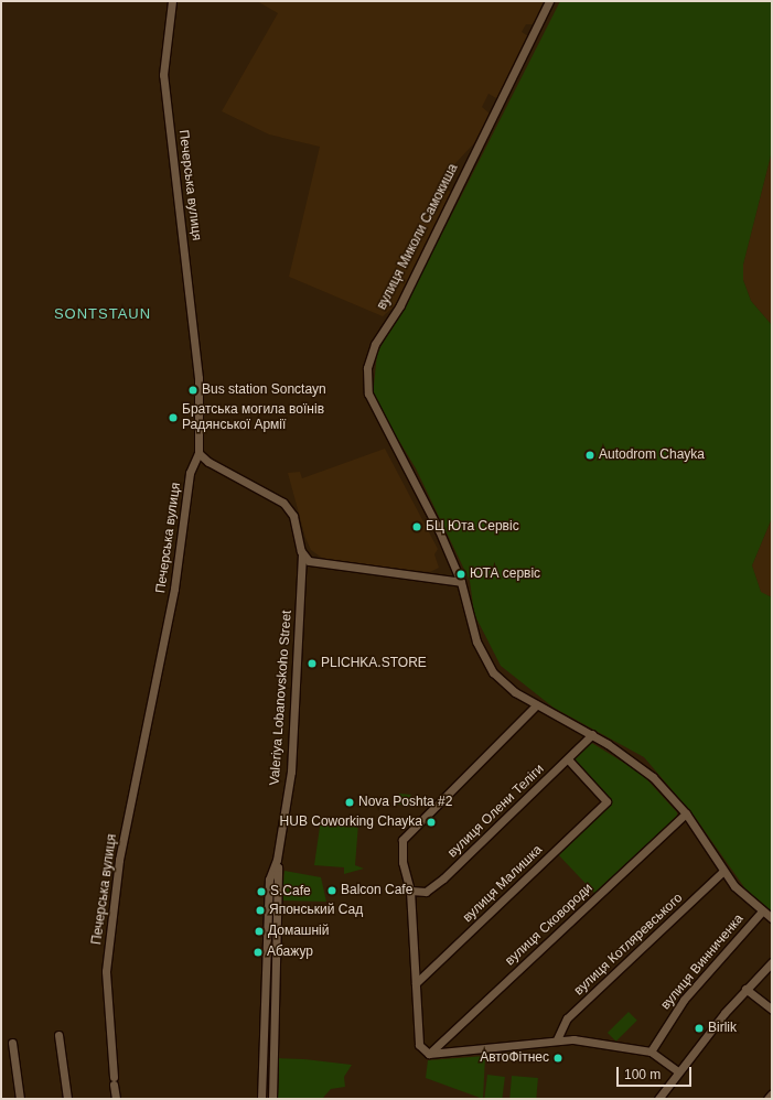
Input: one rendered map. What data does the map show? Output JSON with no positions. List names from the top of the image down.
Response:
{
  "streets": {
    "street": [
      "Печерська вулиця",
      "вулиця Миколи Самокиша",
      "Valeriya Lobanovskoho Street",
      "вулиця Олени Теліги",
      "вулиця Малишка",
      "вулиця Сковороди",
      "вулиця Котляревського",
      "вулиця Винниченка"
    ]
  },
  "crossings": [
    ["Печерська вулиця", "Valeriya Lobanovskoho Street"],
    ["вулиця Миколи Самокиша", "вулиця Олени Теліги"],
    ["вулиця Миколи Самокиша", "вулиця Сковороди"],
    ["вулиця Миколи Самокиша", "вулиця Котляревського"],
    ["вулиця Миколи Самокиша", "вулиця Винниченка"],
    ["вулиця Олени Теліги", "вулиця Малишка"]
  ],
  "districts": ["SONTSTAUN"],
  "places": [
    "Bus station Sonctayn",
    "Братська могила воїнів Радянської Армії",
    "Autodrom Chayka",
    "БЦ Юта Сервіс",
    "ЮТА сервіс",
    "PLICHKA.STORE",
    "Nova Poshta #2",
    "HUB Coworking Chayka",
    "Balcon Cafe",
    "S.Cafe",
    "Японський Сад",
    "Домашній",
    "Абажур",
    "Birlik",
    "АвтоФітнес"
  ],
  "scale_bar": "100 m"
}
